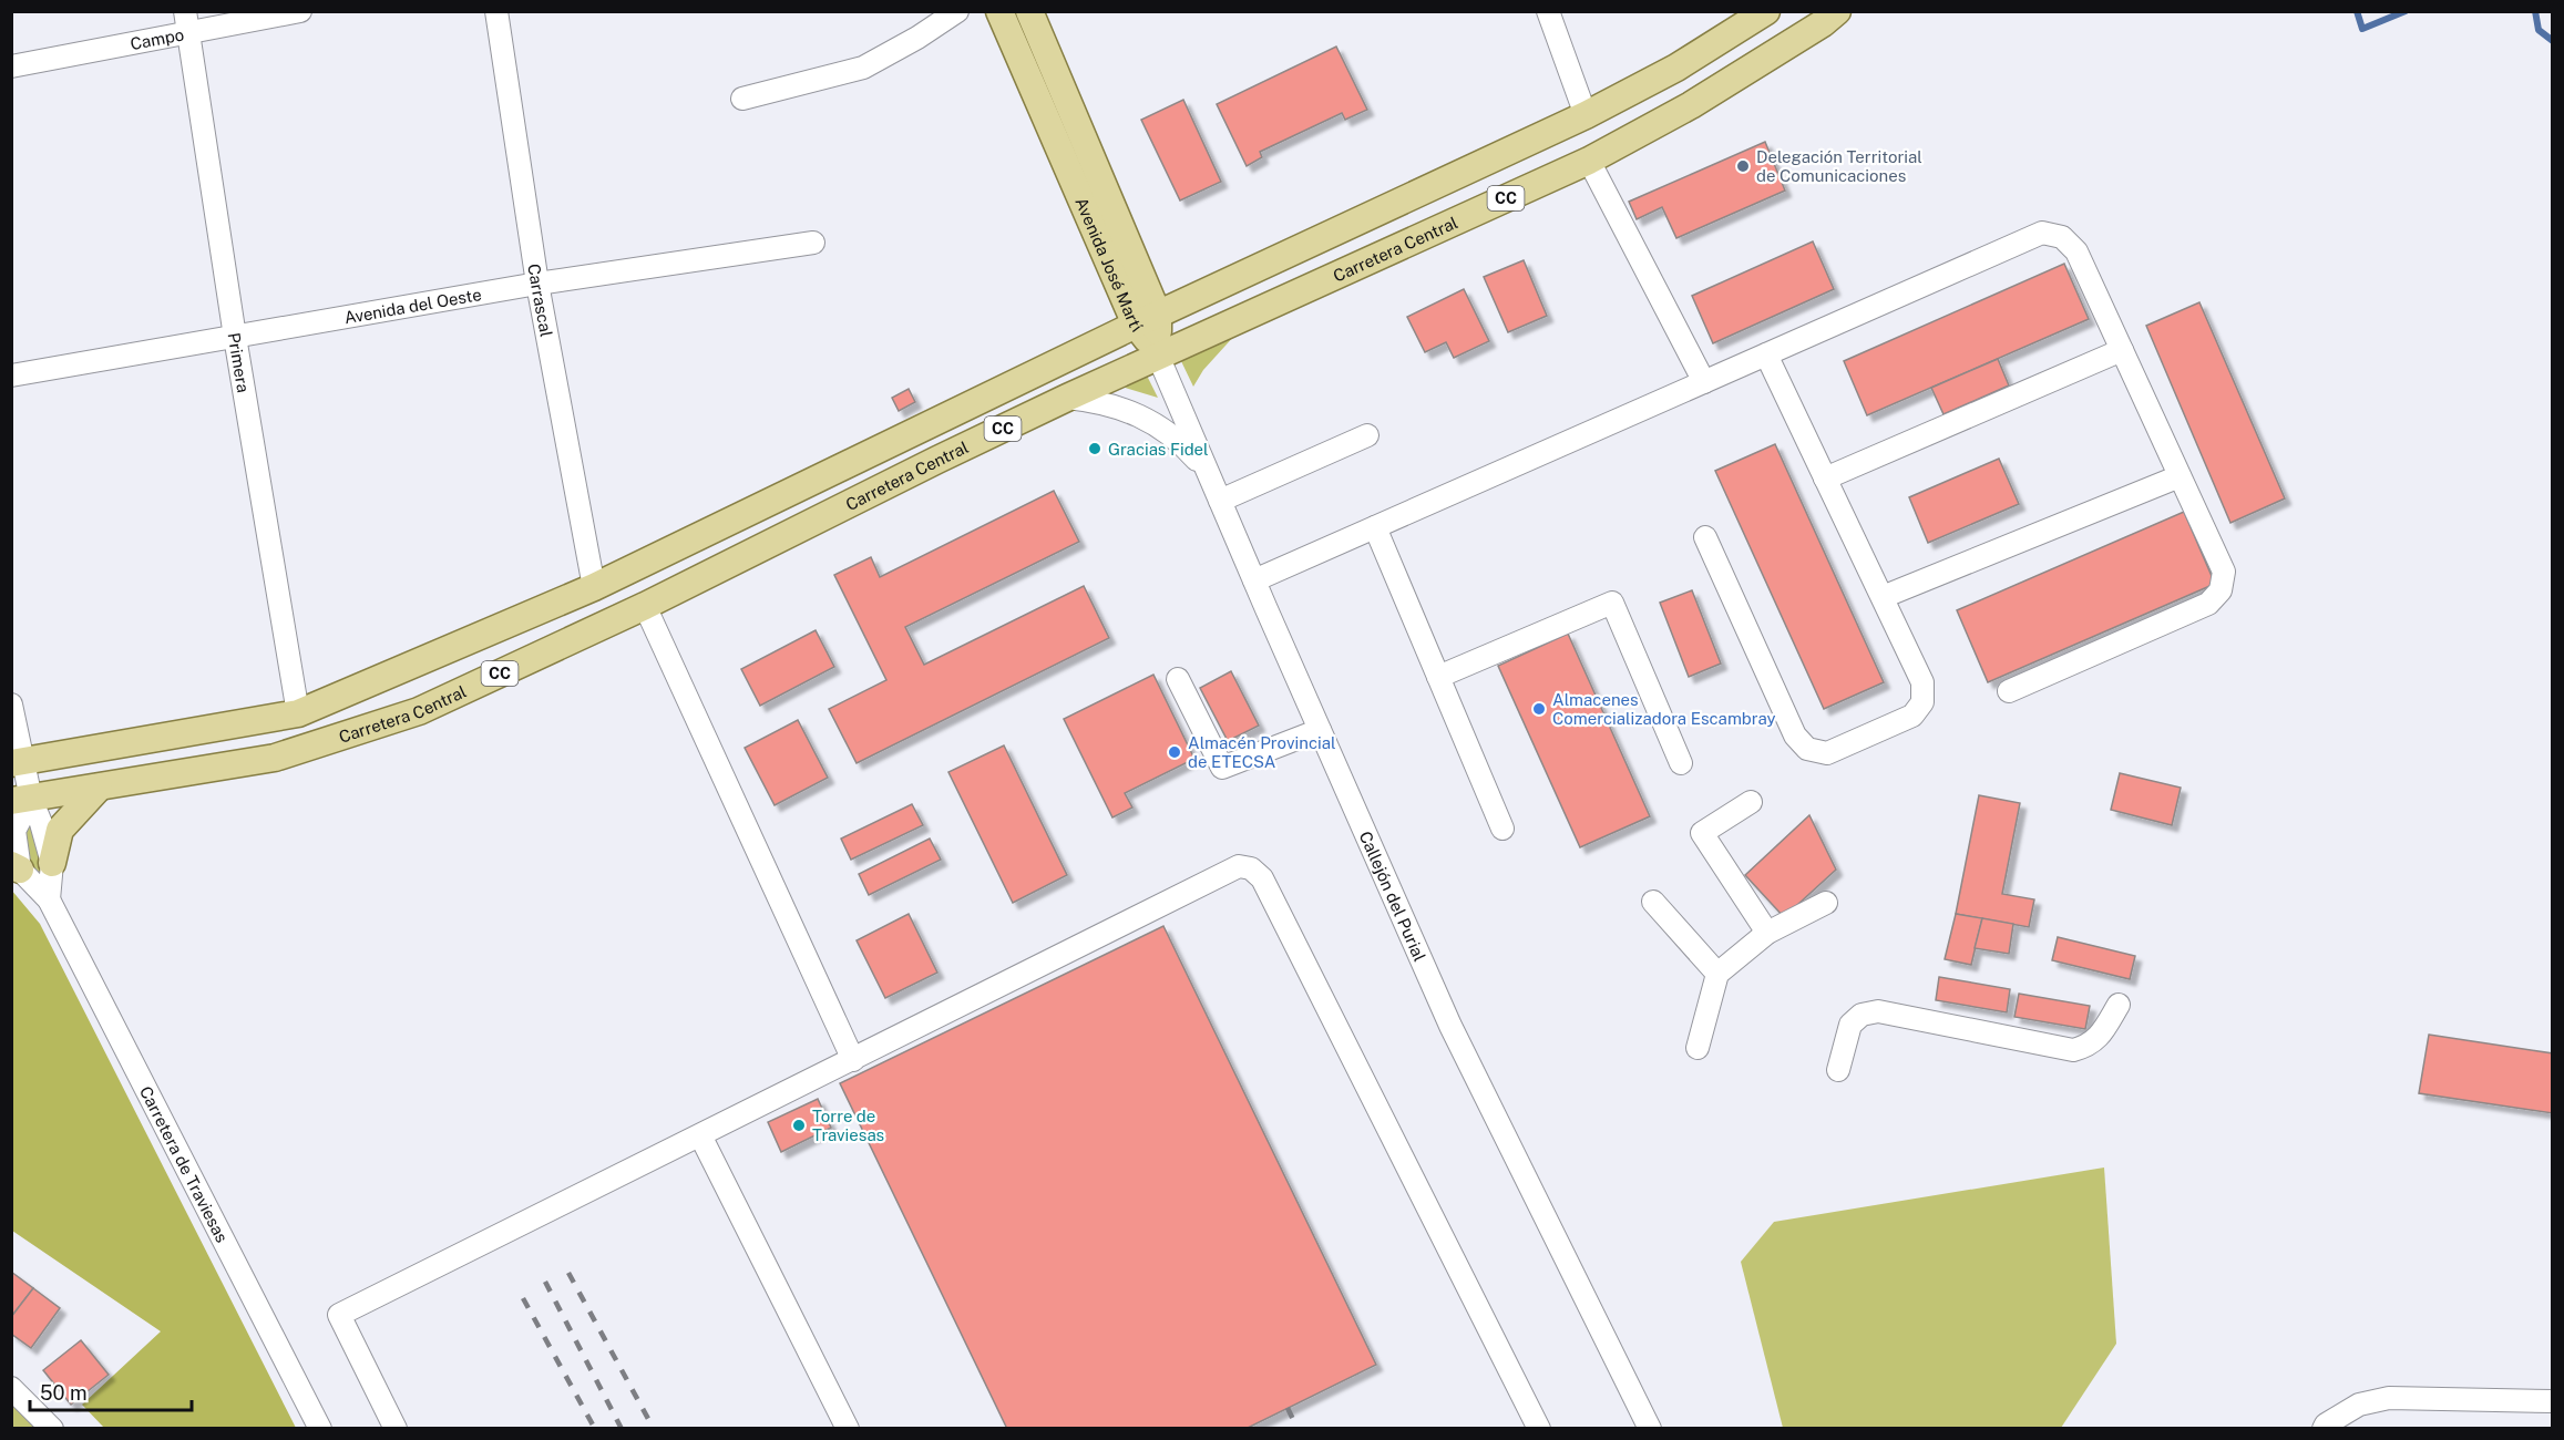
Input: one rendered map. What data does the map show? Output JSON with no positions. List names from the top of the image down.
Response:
{
  "streets": {
    "main road": ["CC", "Carretera Central", "Avenida José Martí"],
    "street": [
      "Campo",
      "Carrascal",
      "Avenida del Oeste",
      "Primera",
      "Callejón del Purial",
      "Carretera de Traviesas"
    ]
  },
  "crossings": [
    ["Campo", "Primera"],
    ["CC", "Avenida José Martí"],
    ["CC", "Carrascal"],
    ["CC", "Primera"],
    ["Carretera Central", "Avenida José Martí"],
    ["Carretera Central", "Callejón del Purial"],
    ["Carretera Central", "Carretera de Traviesas"],
    ["Avenida José Martí", "Callejón del Purial"],
    ["Carrascal", "Avenida del Oeste"],
    ["Avenida del Oeste", "Primera"]
  ],
  "places": [
    "Delegación Territorial de Comunicaciones",
    "Gracias Fidel",
    "Almacenes Comercializadora Escambray",
    "Almacén Provincial de ETECSA",
    "Torre de Traviesas"
  ],
  "scale_bar": "50 m"
}
